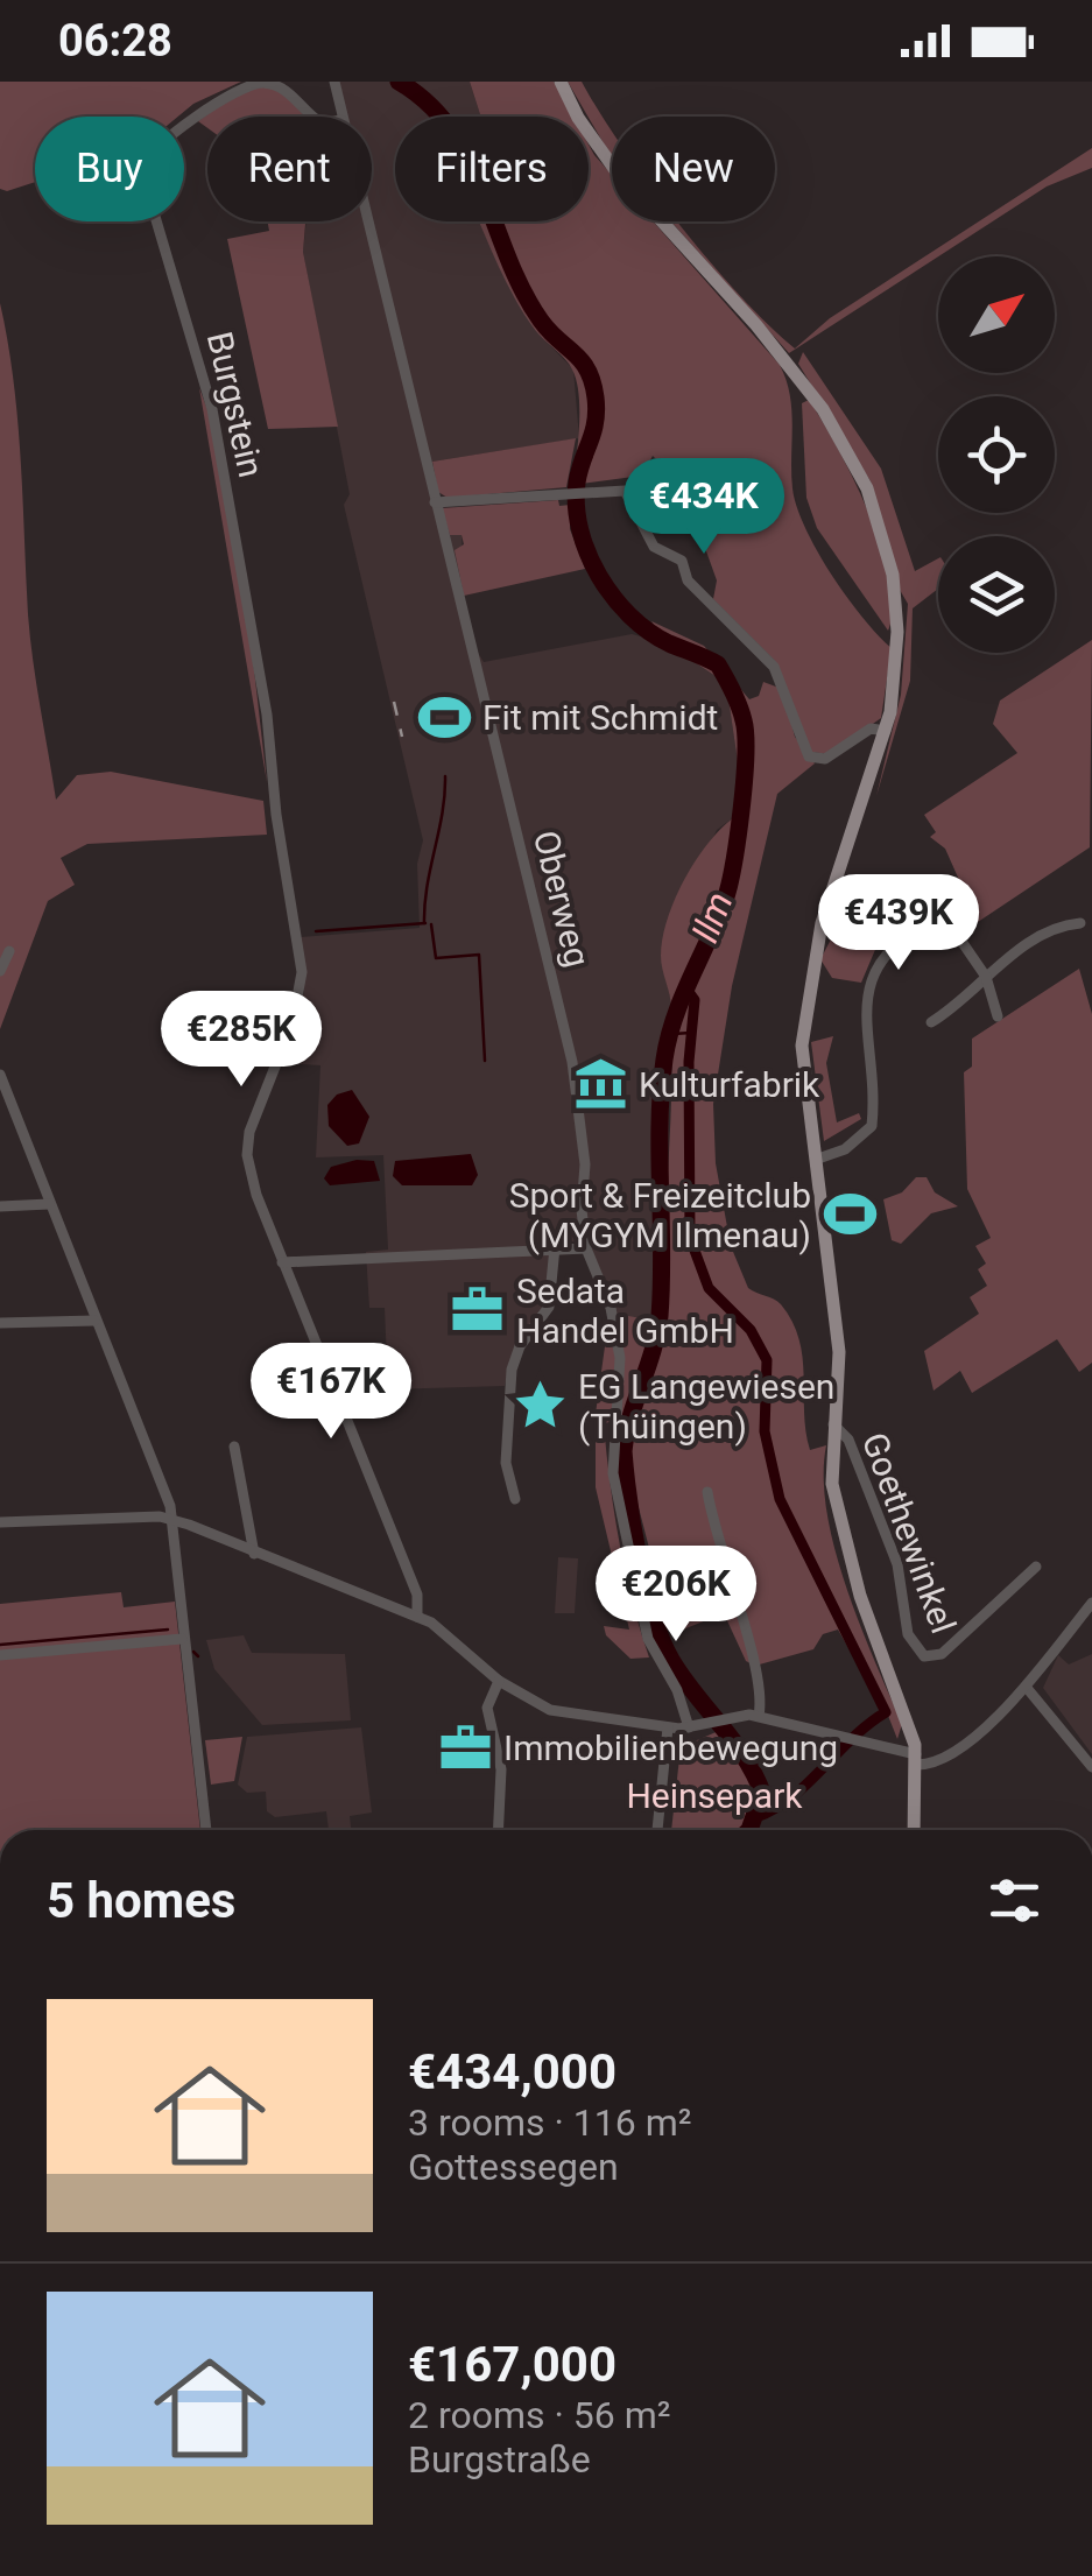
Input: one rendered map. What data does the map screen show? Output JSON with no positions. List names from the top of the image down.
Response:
{
  "streets": {
    "street": ["Burgstein", "Oberweg", "Goethewinkel"]
  },
  "water": ["Ilm"],
  "parks": ["Heinsepark"],
  "places": {
    "sports": ["Fit mit Schmidt", "Sport & Freizeitclub (MYGYM Ilmenau)"],
    "museum": ["Kulturfabrik"],
    "office": ["Sedata Handel GmbH", "Immobilienbewegung"],
    "place": ["EG Langewiesen (Thüingen)"]
  },
  "north": "top right",
  "page": {
    "status": "06:28",
    "chip": [
      "Buy",
      "Rent",
      "Filters",
      "New"
    ],
    "price": [
      "€434K",
      "€439K",
      "€285K",
      "€167K",
      "€206K"
    ],
    "heading": "5 homes",
    "list": [
      {
        "name": "€434,000",
        "note": "3 rooms · 116 m² · Gottessegen"
      },
      {
        "name": "€167,000",
        "note": "2 rooms · 56 m² · Burgstraße"
      }
    ]
  }
}
